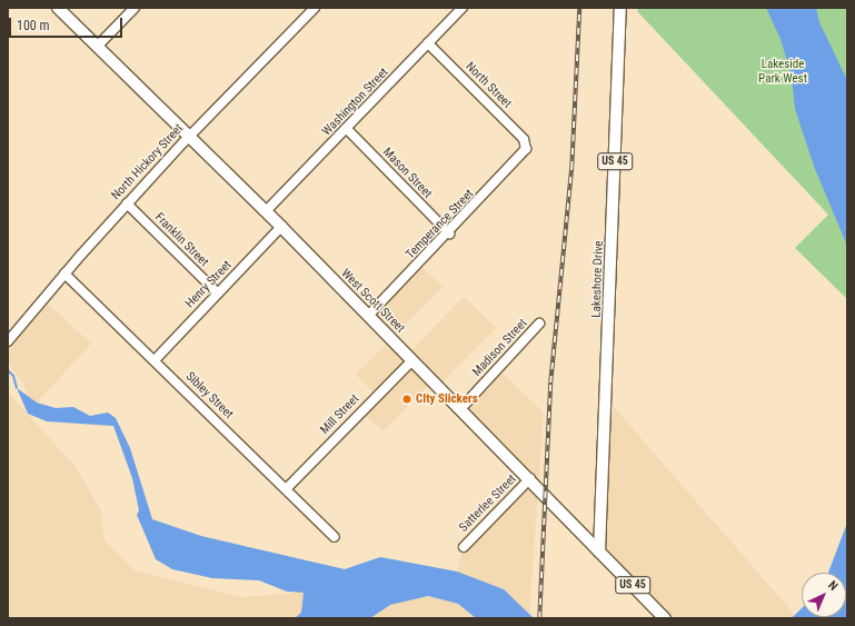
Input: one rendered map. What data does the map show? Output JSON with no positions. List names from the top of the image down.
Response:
{
  "streets": {
    "main road": ["US 45", "Lakeshore Drive", "West Scott Street"],
    "street": [
      "North Street",
      "Washington Street",
      "North Hickory Street",
      "Mason Street",
      "Temperance Street",
      "Franklin Street",
      "Henry Street",
      "Madison Street",
      "Sibley Street",
      "Mill Street",
      "Satterlee Street"
    ]
  },
  "crossings": [
    ["North Street", "Washington Street"],
    ["North Street", "Temperance Street"],
    ["Washington Street", "Mason Street"],
    ["Washington Street", "West Scott Street"],
    ["North Hickory Street", "Franklin Street"],
    ["North Hickory Street", "West Scott Street"],
    ["North Hickory Street", "Sibley Street"],
    ["Mason Street", "Temperance Street"],
    ["Temperance Street", "West Scott Street"],
    ["Franklin Street", "Henry Street"],
    ["Lakeshore Drive", "West Scott Street"],
    ["Henry Street", "West Scott Street"],
    ["Henry Street", "Sibley Street"],
    ["West Scott Street", "Madison Street"],
    ["West Scott Street", "Mill Street"],
    ["West Scott Street", "Satterlee Street"],
    ["Sibley Street", "Mill Street"]
  ],
  "parks": ["Lakeside Park West"],
  "places": ["CIty Slickers"],
  "scale_bar": "100 m",
  "north": "top right"
}
